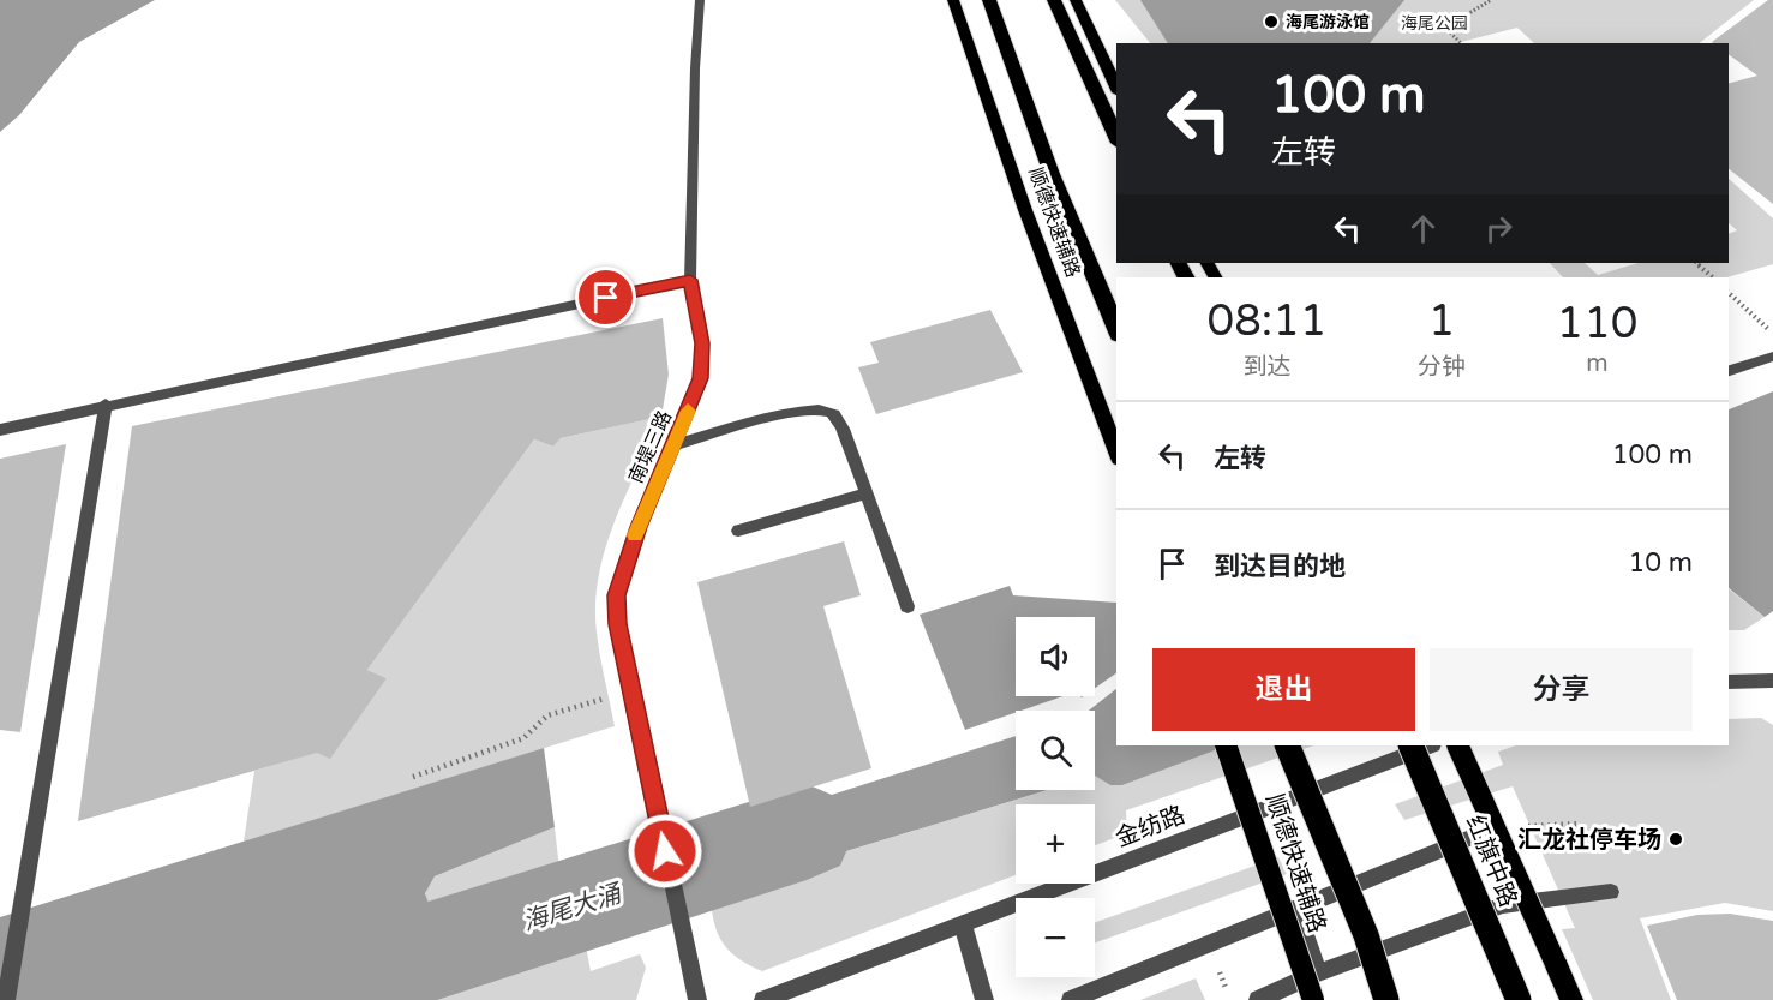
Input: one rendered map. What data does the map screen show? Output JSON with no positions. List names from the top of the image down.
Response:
{
  "streets": {
    "highway": ["红旗中路"],
    "main road": ["顺德快速辅路"],
    "street": ["南堤三路", "金纺路"]
  },
  "water": ["海尾大涌"],
  "parks": ["海尾公园"],
  "places": ["海尾游泳馆", "汇龙社停车场"],
  "page": {
    "turn": ["100 m", "左转"],
    "eta": [
      "08:11",
      "到达",
      "1",
      "分钟",
      "110",
      "m"
    ],
    "list": [
      {
        "name": "左转",
        "value": "100 m"
      },
      {
        "name": "到达目的地",
        "value": "10 m"
      }
    ],
    "map_buttons": ["+", "−"],
    "buttons": ["退出", "分享"]
  }
}
